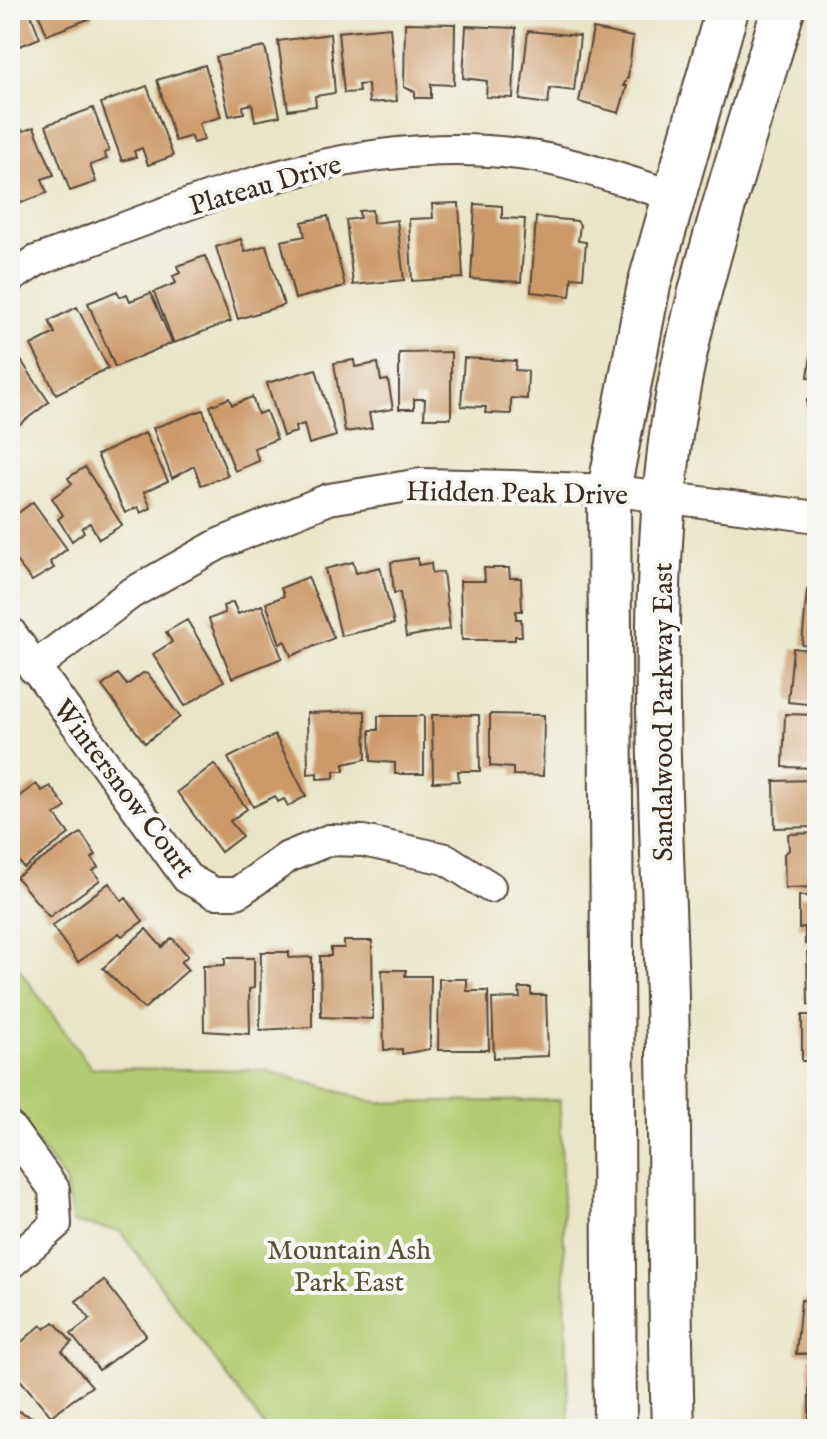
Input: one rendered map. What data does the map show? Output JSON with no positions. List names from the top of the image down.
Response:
{
  "streets": {
    "main road": ["Sandalwood Parkway East"],
    "street": ["Plateau Drive", "Hidden Peak Drive", "Wintersnow Court"]
  },
  "crossings": [
    ["Plateau Drive", "Sandalwood Parkway East"],
    ["Hidden Peak Drive", "Sandalwood Parkway East"],
    ["Hidden Peak Drive", "Wintersnow Court"]
  ],
  "parks": ["Mountain Ash Park East"]
}
